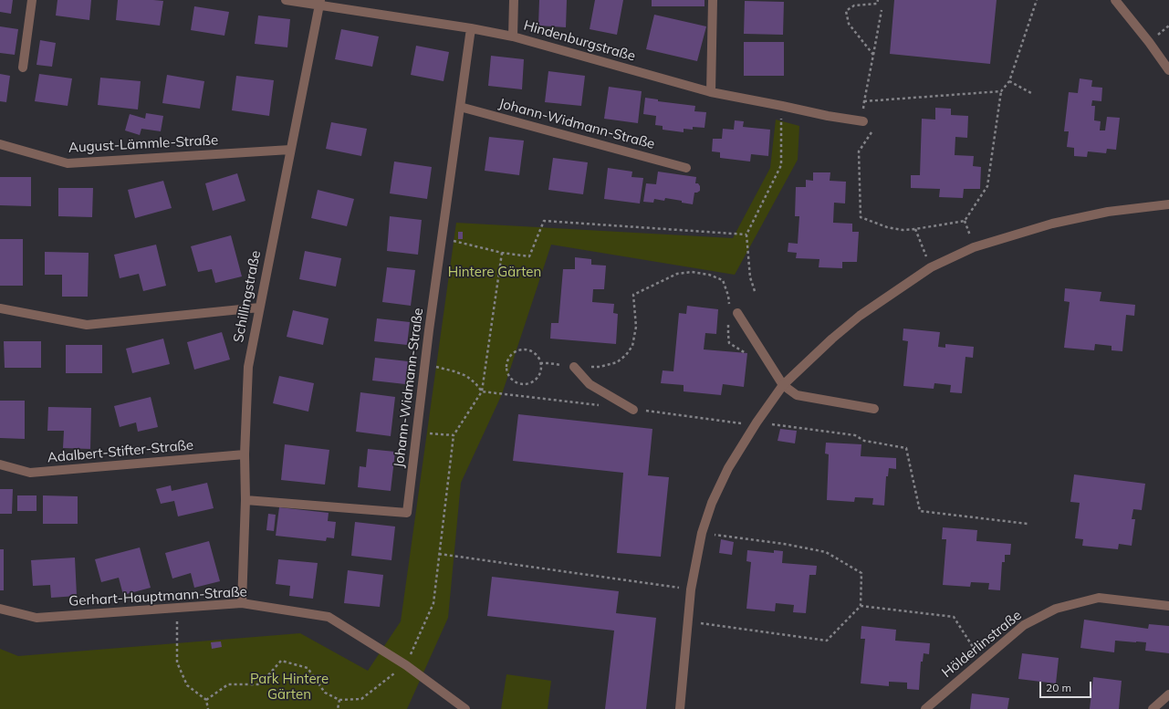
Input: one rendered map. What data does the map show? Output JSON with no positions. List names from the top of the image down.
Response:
{
  "streets": {
    "street": [
      "Hindenburgstraße",
      "Johann-Widmann-Straße",
      "August-Lämmle-Straße",
      "Schillingstraße",
      "Adalbert-Stifter-Straße",
      "Gerhart-Hauptmann-Straße",
      "Hölderlinstraße"
    ]
  },
  "crossings": [
    ["Hindenburgstraße", "Johann-Widmann-Straße"],
    ["Hindenburgstraße", "Schillingstraße"],
    ["Johann-Widmann-Straße", "Schillingstraße"],
    ["August-Lämmle-Straße", "Schillingstraße"],
    ["Schillingstraße", "Adalbert-Stifter-Straße"],
    ["Schillingstraße", "Gerhart-Hauptmann-Straße"]
  ],
  "parks": ["Hintere Gärten", "Park Hintere Gärten"],
  "scale_bar": "20 m"
}
